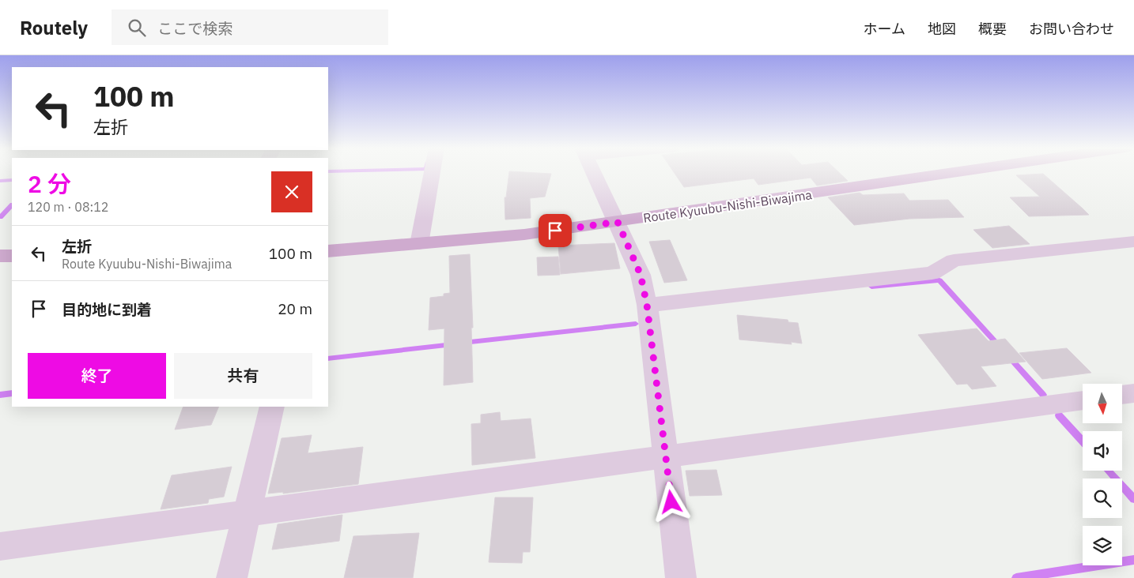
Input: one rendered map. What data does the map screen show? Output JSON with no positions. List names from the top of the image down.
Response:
{
  "streets": {
    "main road": ["Route Kyuubu-Nishi-Biwajima"]
  },
  "north": "bottom",
  "page": {
    "header": "Routely",
    "search": "ここで検索",
    "nav": [
      "ホーム",
      "地図",
      "概要",
      "お問い合わせ"
    ],
    "turn": ["100 m", "左折"],
    "heading": ["2 分", "120 m · 08:12"],
    "list": [
      {
        "name": "左折",
        "note": "Route Kyuubu-Nishi-Biwajima",
        "value": "100 m"
      },
      {
        "name": "目的地に到着",
        "value": "20 m"
      }
    ],
    "buttons": ["終了", "共有"]
  }
}
